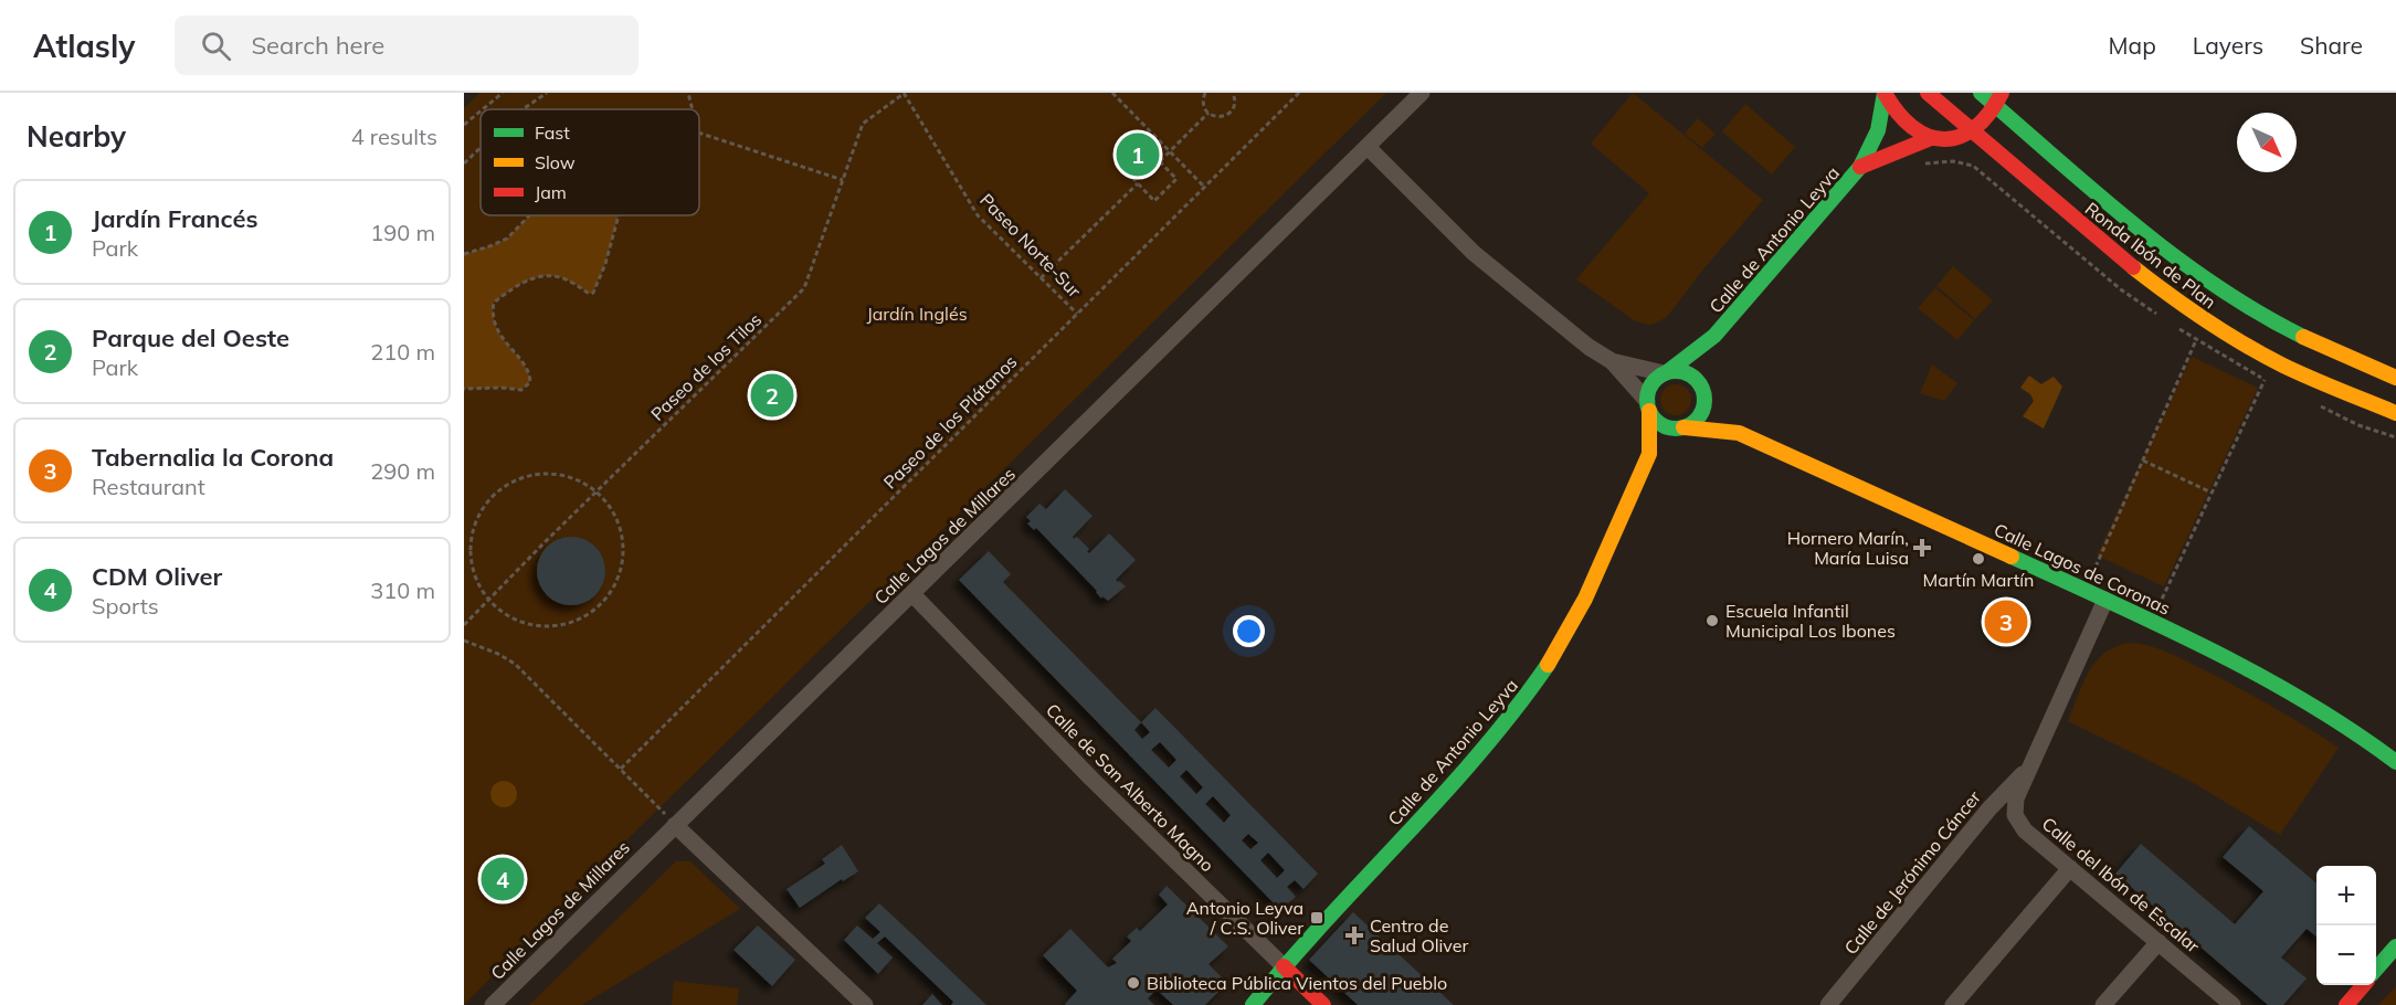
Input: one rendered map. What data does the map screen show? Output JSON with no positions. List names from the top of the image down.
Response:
{
  "streets": {
    "street": [
      "Calle de Antonio Leyva",
      "Ronda Ibón de Plan",
      "Calle Lagos de Millares",
      "Calle Lagos de Coronas",
      "Calle de San Alberto Magno",
      "Calle de Jerónimo Cáncer",
      "Calle del Ibón de Escalar"
    ],
    "path": ["Paseo Norte-Sur", "Paseo de los Tilos", "Paseo de los Plátanos"]
  },
  "crossings": [
    ["Calle de Antonio Leyva", "Calle Lagos de Coronas"],
    ["Calle de Antonio Leyva", "Calle de San Alberto Magno"],
    ["Paseo Norte-Sur", "Paseo de los Tilos"],
    ["Paseo Norte-Sur", "Paseo de los Plátanos"],
    ["Calle Lagos de Millares", "Calle de San Alberto Magno"],
    ["Calle Lagos de Coronas", "Calle del Ibón de Escalar"],
    ["Calle de Jerónimo Cáncer", "Calle del Ibón de Escalar"]
  ],
  "parks": ["Jardín Inglés"],
  "places": {
    "health": ["Hornero Marín, María Luisa", "Centro de Salud Oliver"],
    "other": ["Martín Martín", "Escuela Infantil Municipal Los Ibones", "Biblioteca Pública Vientos del Pueblo"],
    "transit": ["Antonio Leyva / C.S. Oliver"]
  },
  "legend": ["Fast", "Slow", "Jam"],
  "north": "bottom right",
  "page": {
    "header": "Atlasly",
    "search": "Search here",
    "nav": ["Map", "Layers", "Share"],
    "heading": ["Nearby", "4 results"],
    "pins": [
      "1",
      "2",
      "3",
      "4"
    ],
    "list": [
      {
        "mark": "1",
        "name": "Jardín Francés",
        "note": "Park",
        "value": "190 m"
      },
      {
        "mark": "2",
        "name": "Parque del Oeste",
        "note": "Park",
        "value": "210 m"
      },
      {
        "mark": "3",
        "name": "Tabernalia la Corona",
        "note": "Restaurant",
        "value": "290 m"
      },
      {
        "mark": "4",
        "name": "CDM Oliver",
        "note": "Sports",
        "value": "310 m"
      }
    ],
    "map_buttons": ["+", "−"]
  }
}
